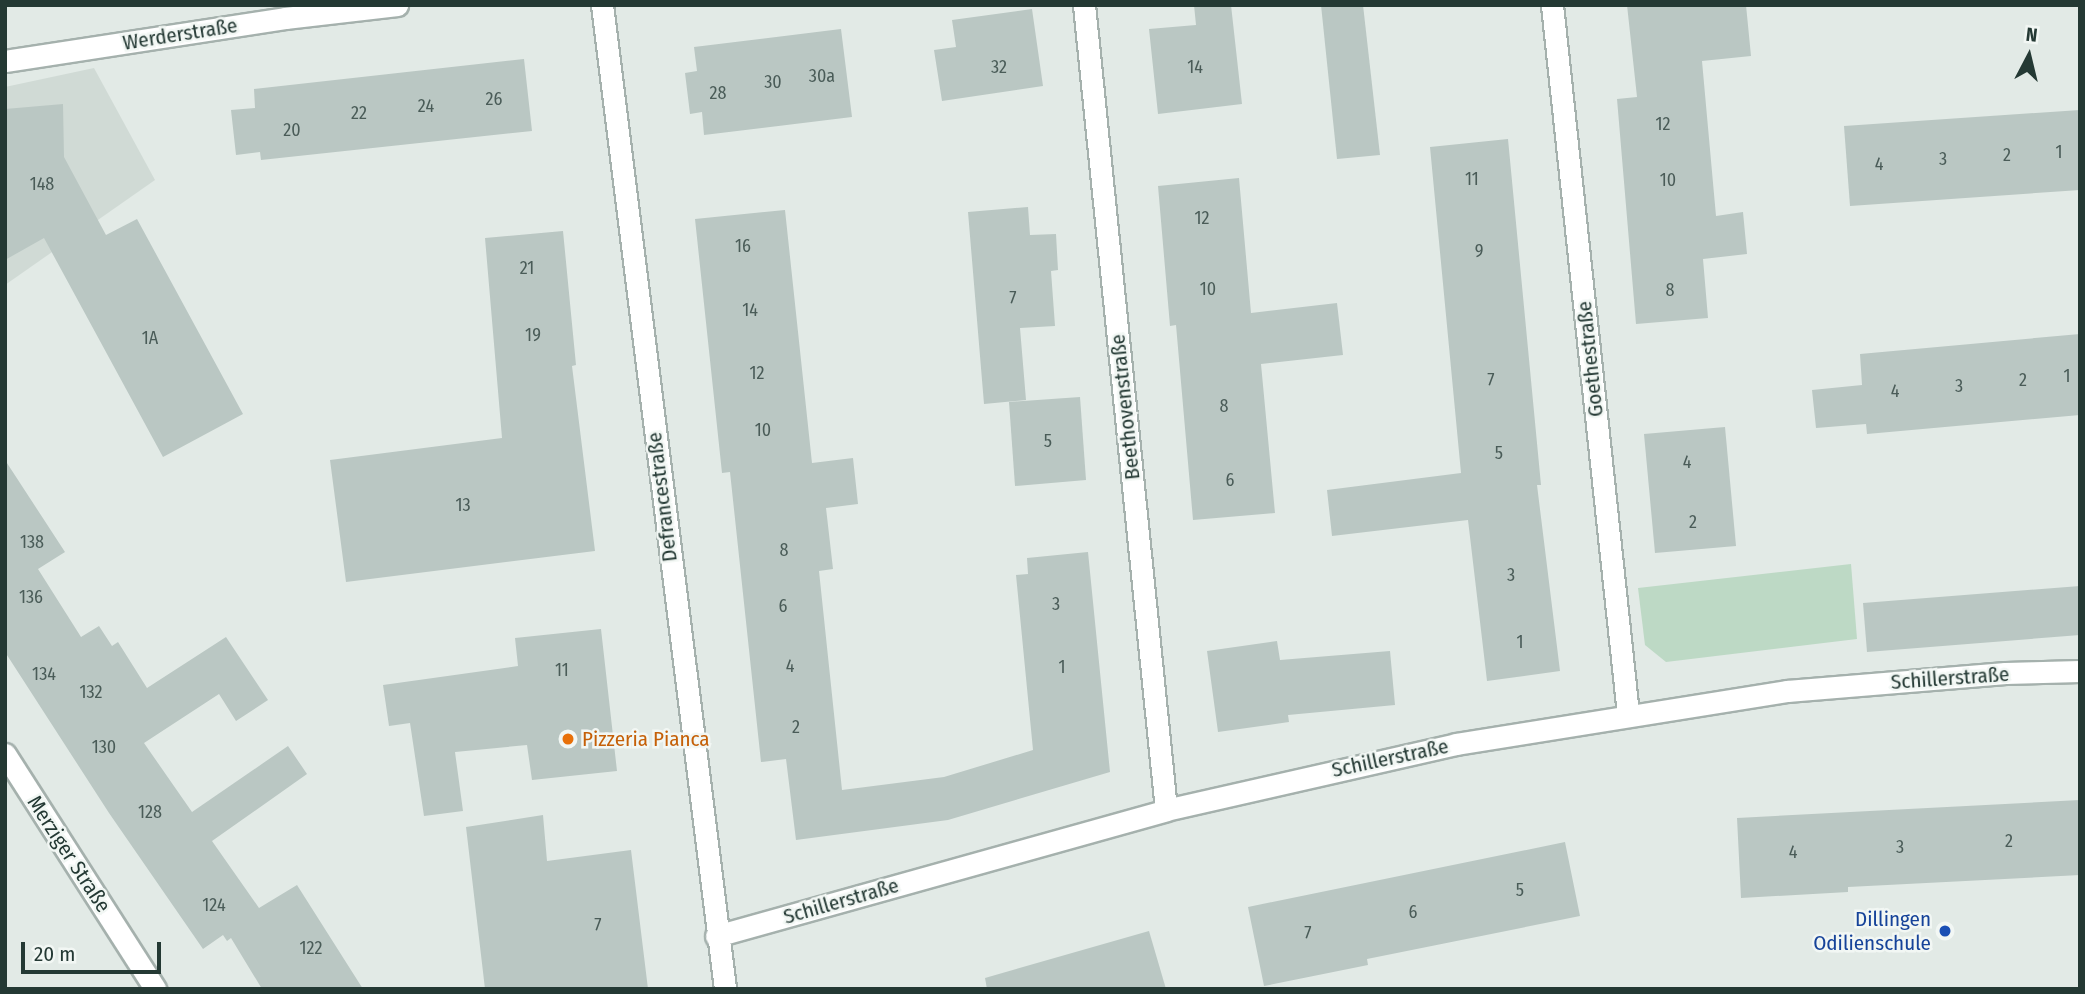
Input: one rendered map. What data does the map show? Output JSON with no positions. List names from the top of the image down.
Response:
{
  "streets": {
    "street": [
      "Werderstraße",
      "Goethestraße",
      "Beethovenstraße",
      "Defrancestraße",
      "Schillerstraße",
      "Merziger Straße"
    ]
  },
  "crossings": [
    ["Goethestraße", "Schillerstraße"],
    ["Beethovenstraße", "Schillerstraße"],
    ["Defrancestraße", "Schillerstraße"]
  ],
  "places": ["Pizzeria Pianca", "Dillingen Odilienschule"],
  "house_numbers": [
    "32",
    "14",
    "30a",
    "30",
    "28",
    "26",
    "24",
    "22",
    "12",
    "20",
    "1",
    "2",
    "3",
    "4",
    "11",
    "10",
    "148",
    "12",
    "16",
    "9",
    "21",
    "10",
    "8",
    "7",
    "14",
    "19",
    "1A",
    "12",
    "1",
    "7",
    "2",
    "3",
    "4",
    "8",
    "10",
    "5",
    "5",
    "4",
    "6",
    "13",
    "2",
    "138",
    "8",
    "3",
    "136",
    "3",
    "6",
    "1",
    "4",
    "1",
    "11",
    "134",
    "132",
    "2",
    "130",
    "128",
    "2",
    "3",
    "4",
    "5",
    "124",
    "6",
    "7",
    "7",
    "122"
  ],
  "scale_bar": "20 m",
  "north": "top"
}
